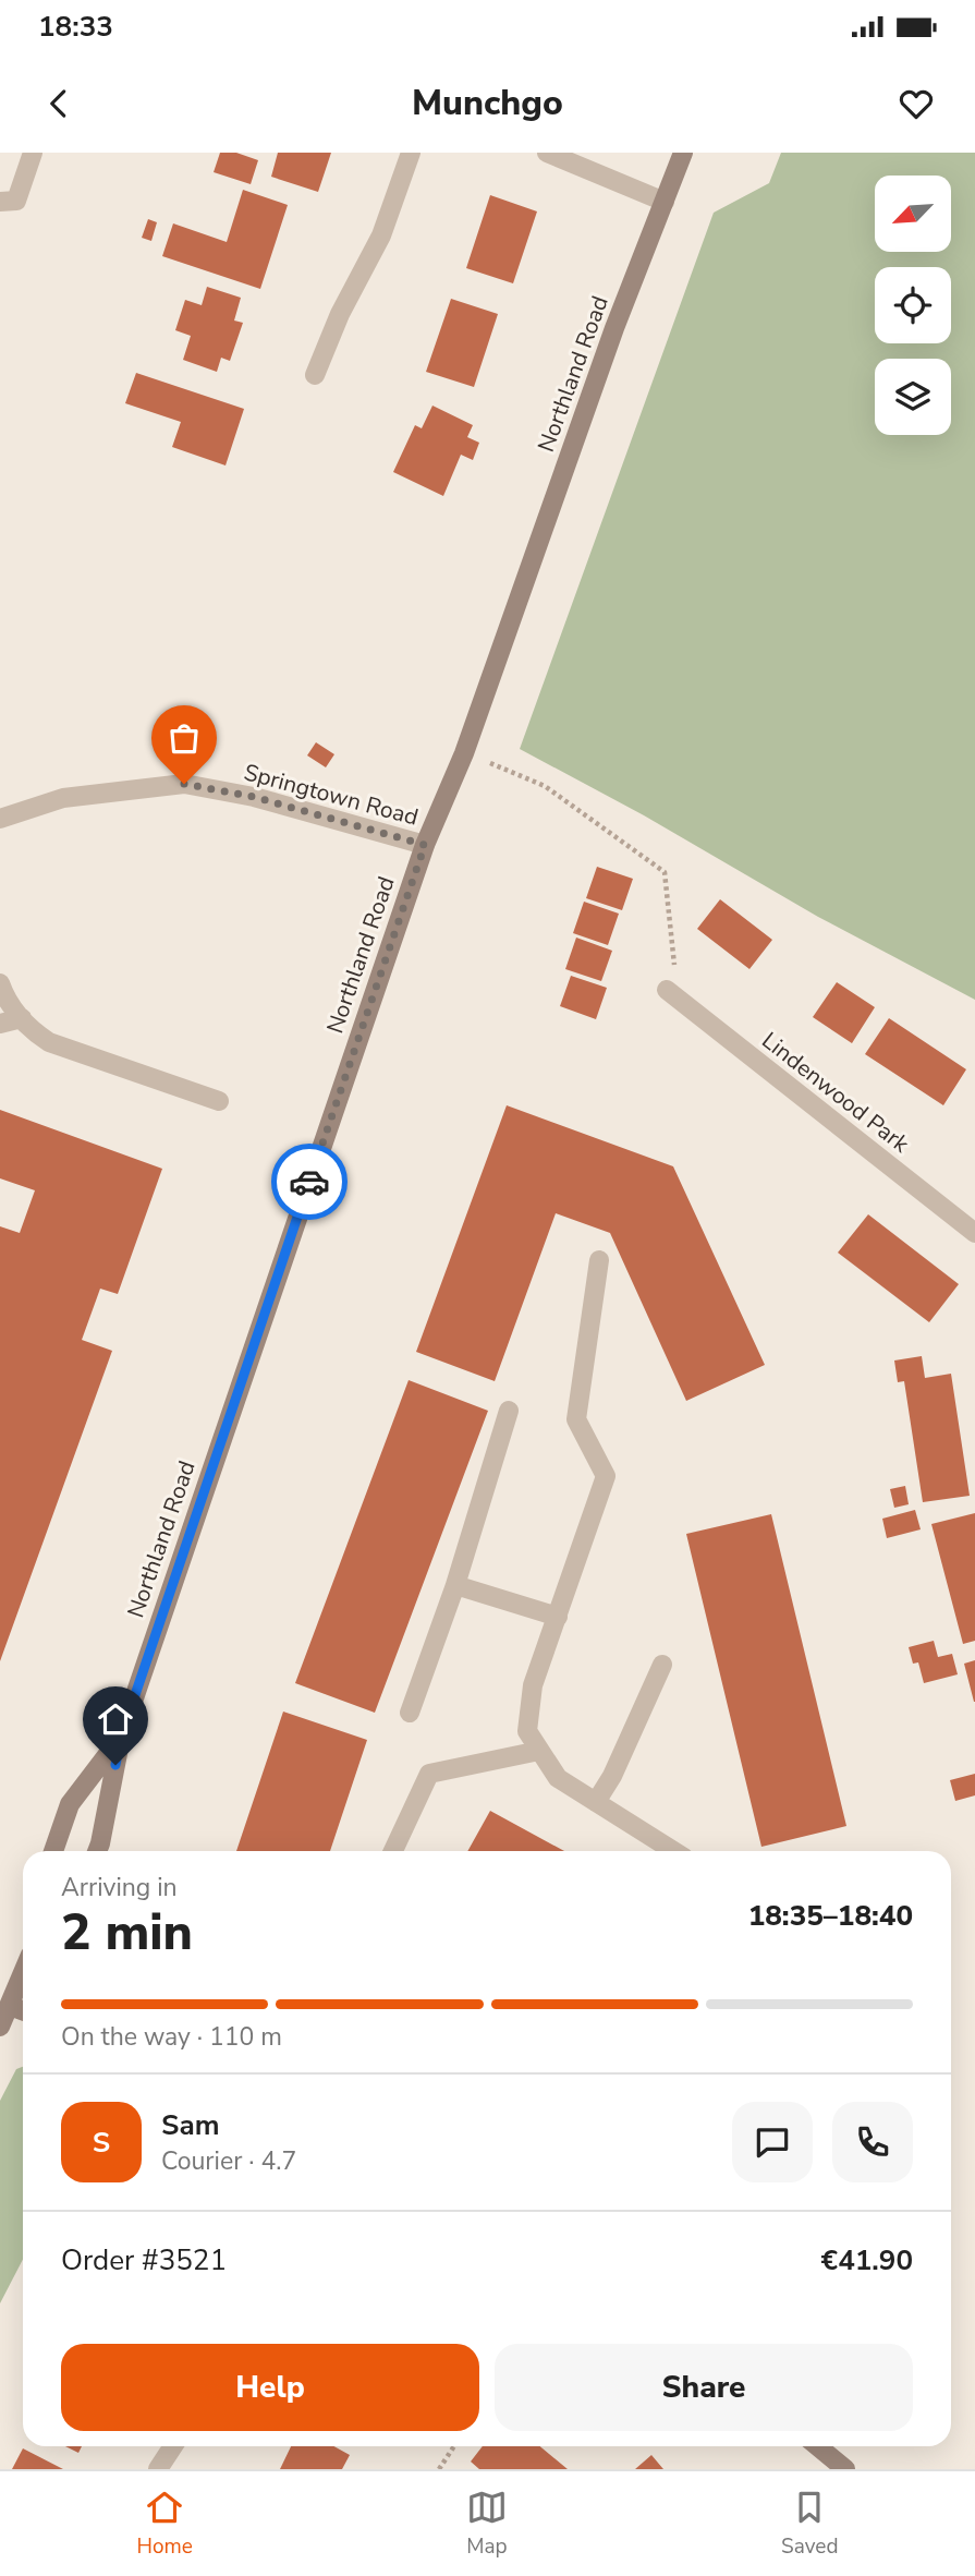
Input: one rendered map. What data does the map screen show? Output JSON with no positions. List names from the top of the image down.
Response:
{
  "streets": {
    "main road": ["Northland Road"],
    "street": ["Springtown Road", "Lindenwood Park"]
  },
  "crossings": [
    ["Northland Road", "Springtown Road"]
  ],
  "north": "bottom left",
  "page": {
    "status": "18:33",
    "header": "Munchgo",
    "heading": ["2 min", "Arriving in", "18:35–18:40"],
    "panel": [
      "Sam",
      "Courier · 4.7",
      "Order #3521",
      "€41.90"
    ],
    "bar": "On the way · 110 m",
    "round": "S",
    "buttons": ["Help", "Share"],
    "tabs": ["Home", "Map", "Saved"]
  }
}
